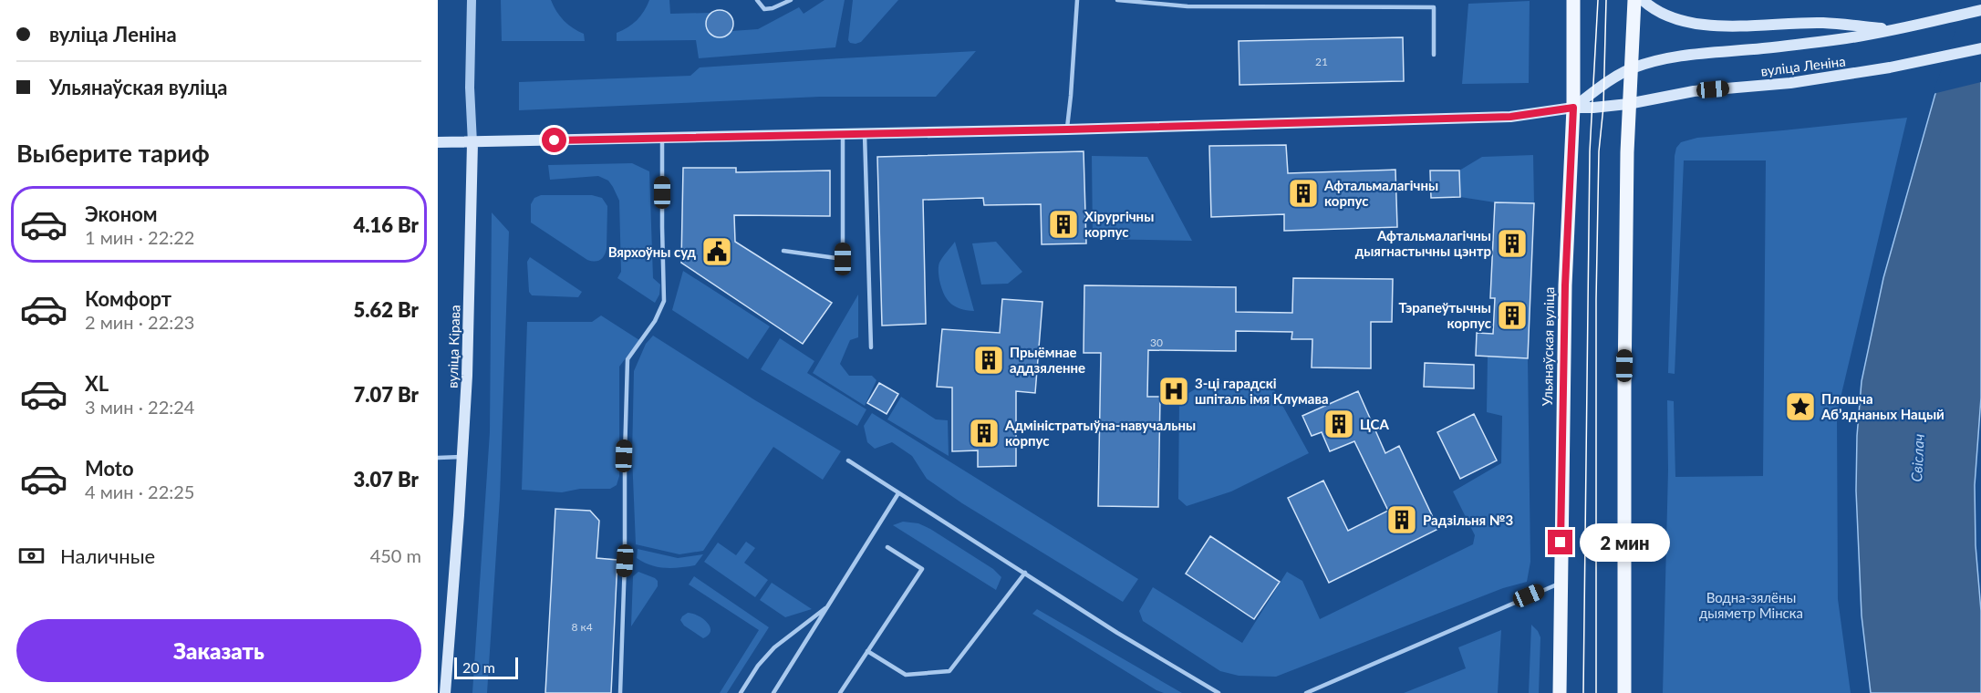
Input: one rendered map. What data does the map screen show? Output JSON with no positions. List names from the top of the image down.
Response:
{
  "streets": {
    "main road": ["вуліца Леніна", "вуліца Кірава", "Ульянаўская вуліца"]
  },
  "crossings": [
    ["вуліца Леніна", "Ульянаўская вуліца"]
  ],
  "water": ["Свіслач"],
  "parks": ["Водна-зялёны дыяметр Мінска"],
  "places": {
    "building": [
      "Афтальмалагічны корпус",
      "Хірургічны корпус",
      "Афтальмалагічны дыягнастычны цэнтр",
      "Тэрапеўтычны корпус",
      "Прыёмнае аддзяленне",
      "ЦСА",
      "Адміністратыўна-навучальны корпус",
      "Радзільня №3"
    ],
    "public building": ["Вярхоўны суд"],
    "hospital": ["3-ці гарадскі шпіталь імя Клумава"],
    "place": ["Плошча Абʼяднаных Нацый"]
  },
  "house_numbers": ["21", "30", "8 к4"],
  "scale_bar": "20 m",
  "page": {
    "banner": ["вуліца Леніна", "Ульянаўская вуліца"],
    "heading": "Выберите тариф",
    "list": [
      {
        "name": "Эконом",
        "note": "1 мин · 22:22",
        "value": "4.16 Br"
      },
      {
        "name": "Комфорт",
        "note": "2 мин · 22:23",
        "value": "5.62 Br"
      },
      {
        "name": "XL",
        "note": "3 мин · 22:24",
        "value": "7.07 Br"
      },
      {
        "name": "Moto",
        "note": "4 мин · 22:25",
        "value": "3.07 Br"
      }
    ],
    "bubble": "2 мин",
    "pay": ["Наличные", "450 m"],
    "buttons": "Заказать",
    "scale": "20 m"
  }
}
